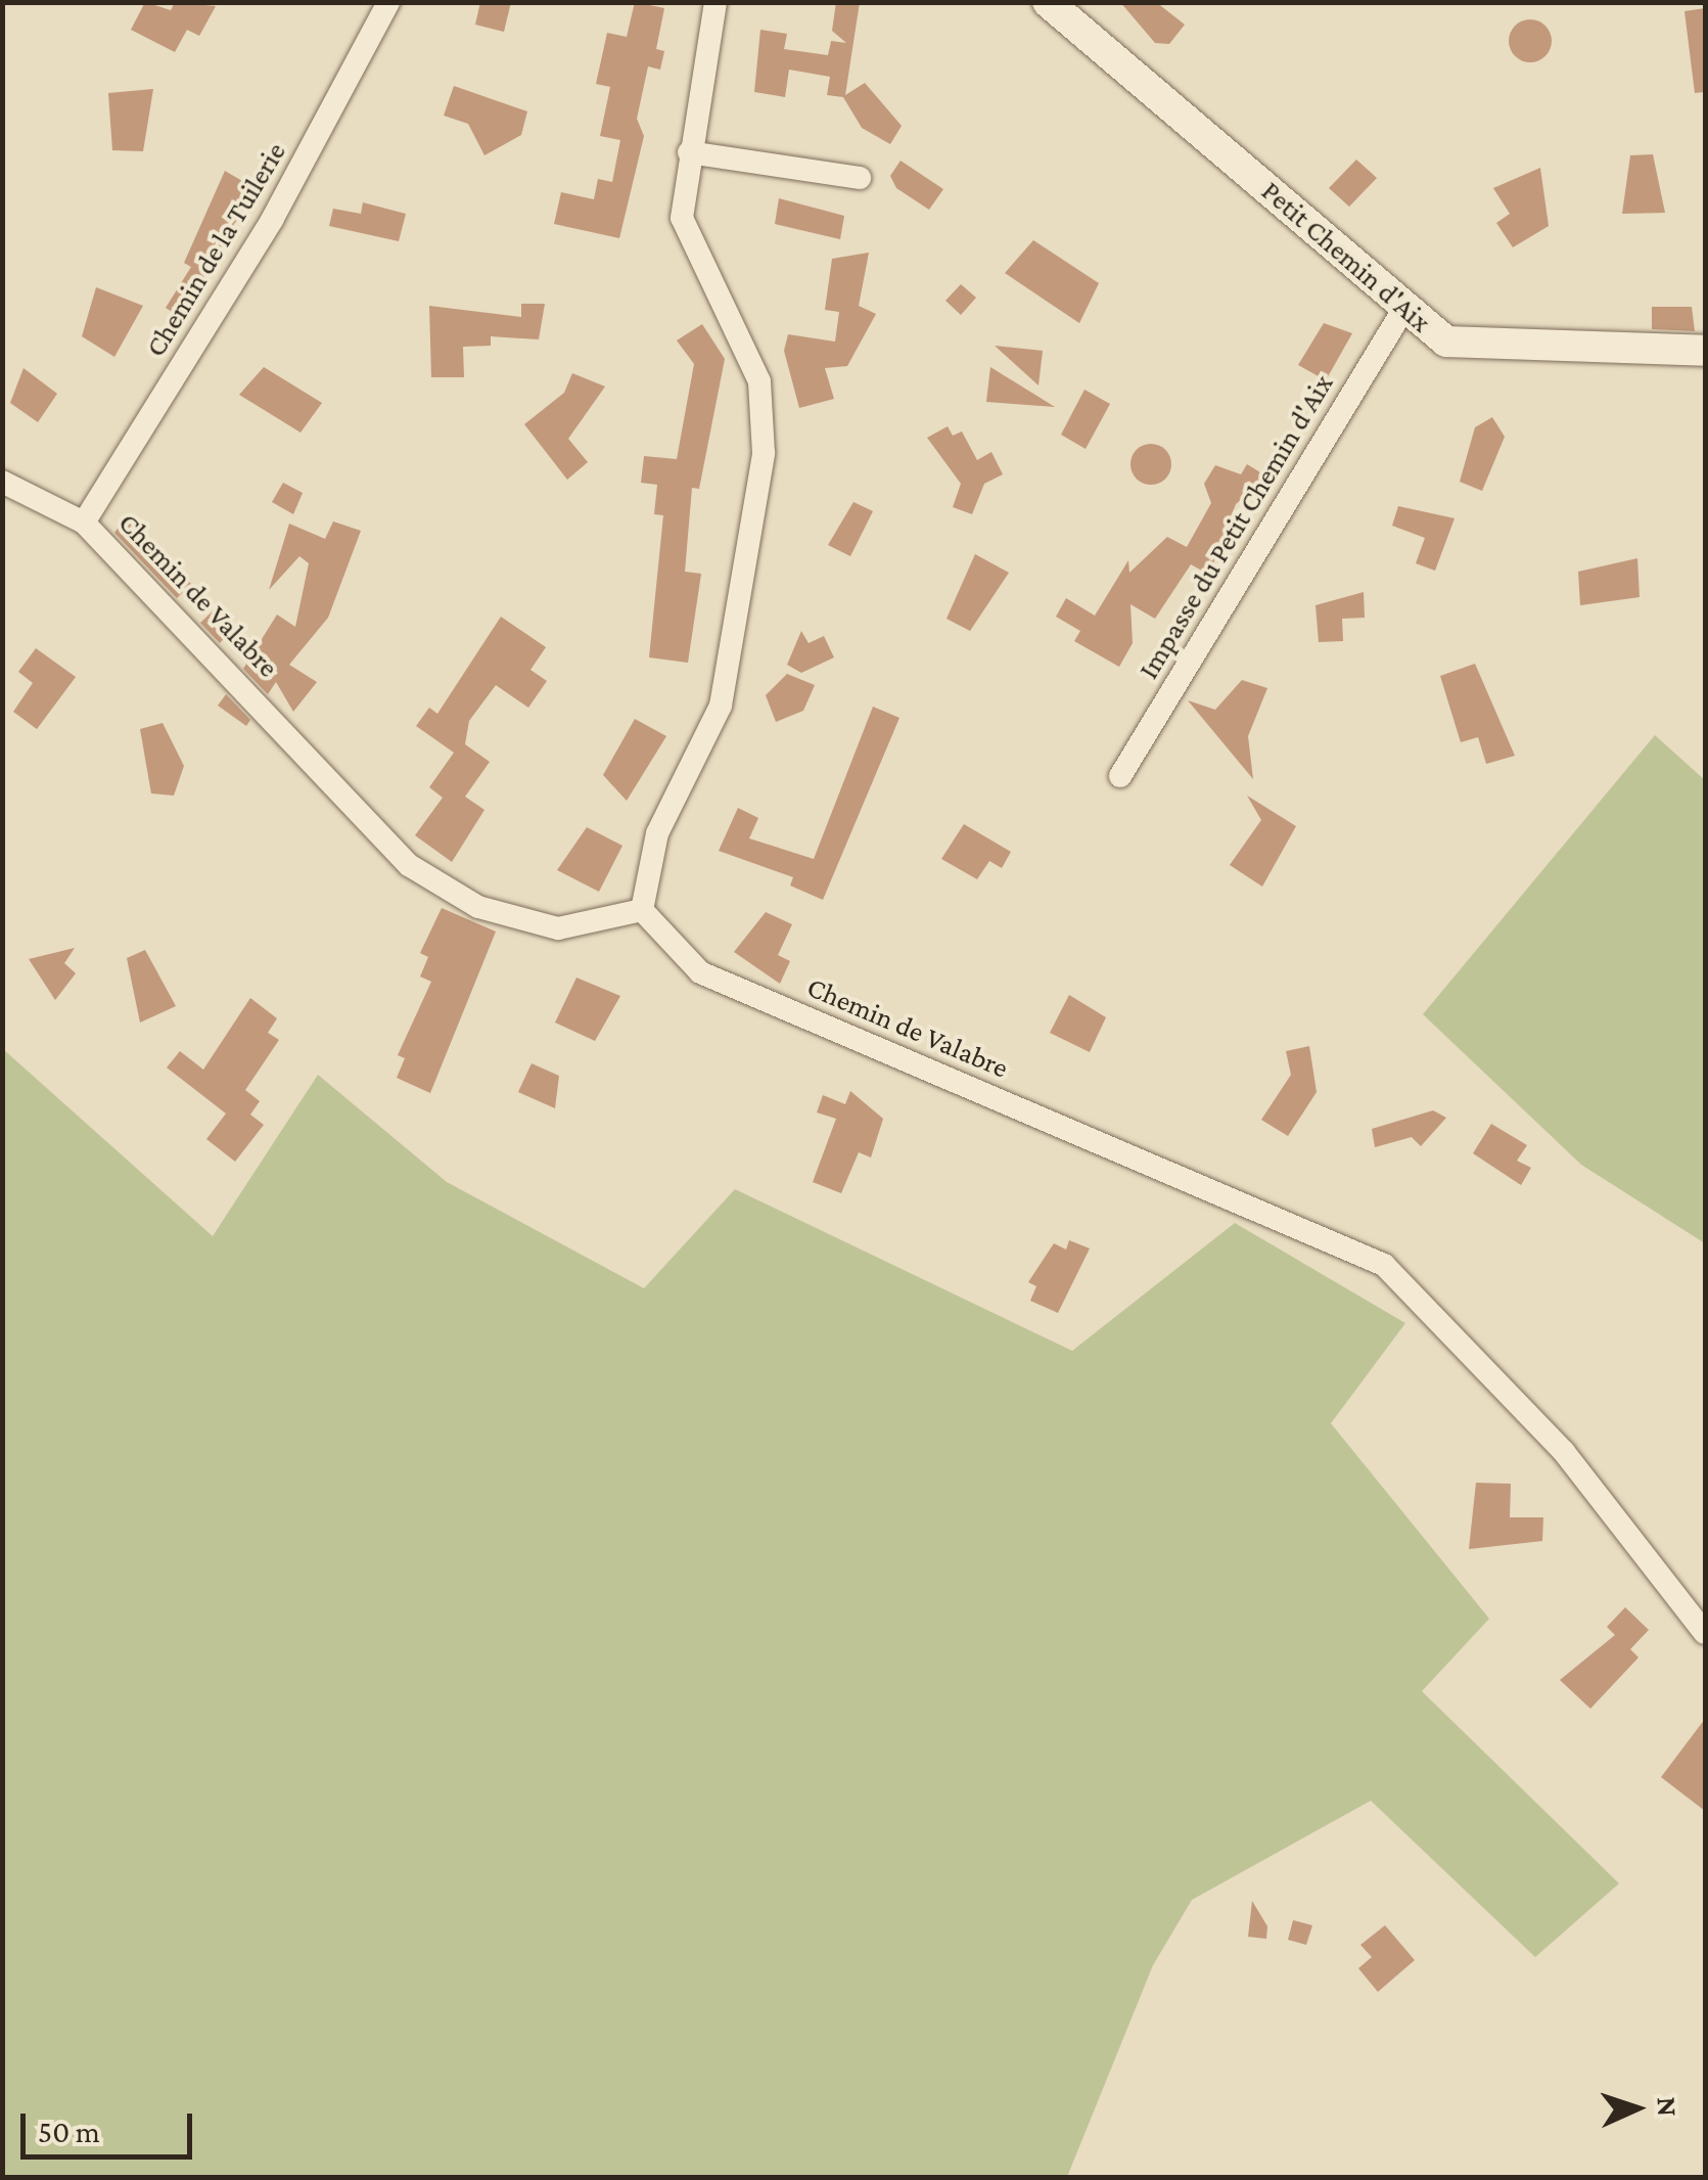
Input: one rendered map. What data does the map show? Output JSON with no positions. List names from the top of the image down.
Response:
{
  "streets": {
    "street": [
      "Chemin de la Tuilerie",
      "Petit Chemin d'Aix",
      "Impasse du Petit Chemin d'Aix",
      "Chemin de Valabre"
    ]
  },
  "crossings": [
    ["Chemin de la Tuilerie", "Chemin de Valabre"],
    ["Petit Chemin d'Aix", "Impasse du Petit Chemin d'Aix"]
  ],
  "scale_bar": "50 m",
  "north": "right"
}
